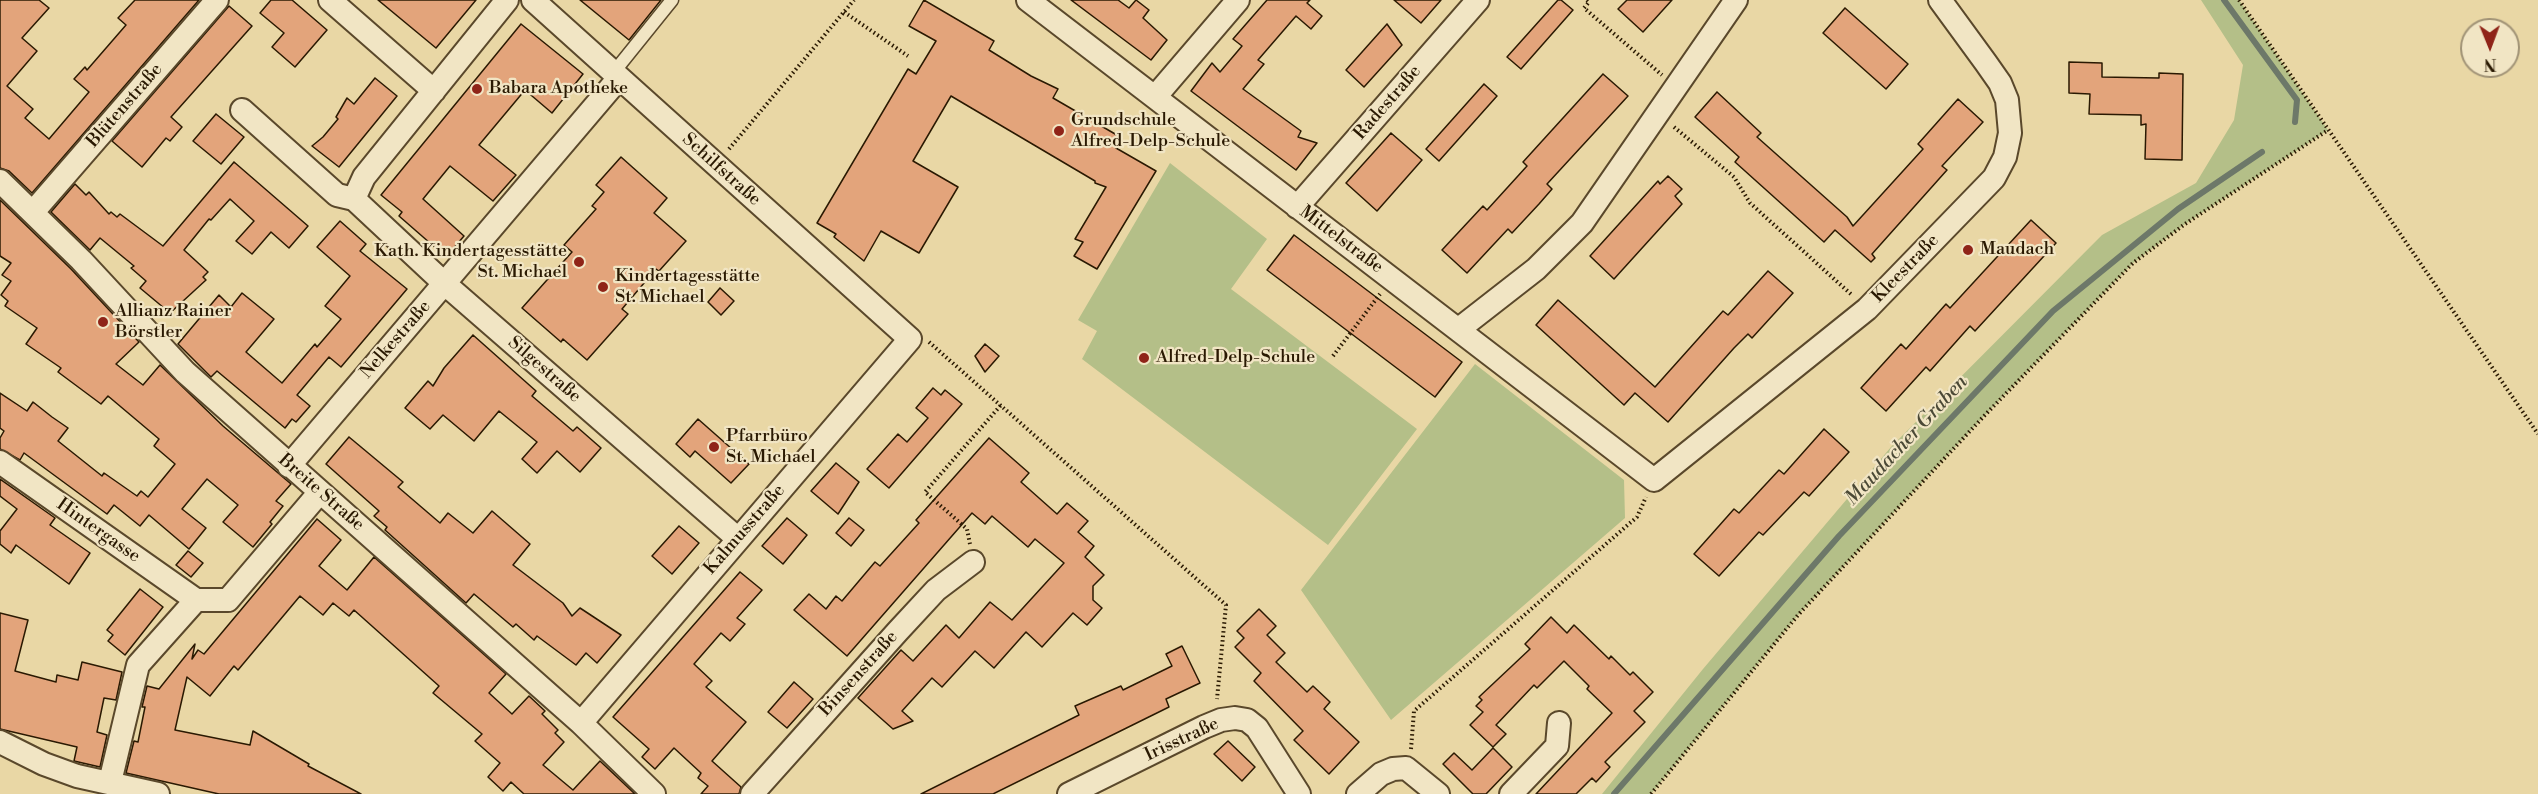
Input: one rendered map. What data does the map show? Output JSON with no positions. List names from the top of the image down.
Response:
{
  "streets": {
    "street": [
      "Radestraße",
      "Blütenstraße",
      "Schilfstraße",
      "Mittelstraße",
      "Kleestraße",
      "Nelkestraße",
      "Silgestraße",
      "Breite Straße",
      "Kalmusstraße",
      "Hintergasse",
      "Binsenstraße",
      "Irisstraße"
    ]
  },
  "crossings": [
    ["Radestraße", "Mittelstraße"],
    ["Blütenstraße", "Breite Straße"],
    ["Schilfstraße", "Nelkestraße"],
    ["Schilfstraße", "Kalmusstraße"],
    ["Mittelstraße", "Kleestraße"],
    ["Nelkestraße", "Silgestraße"],
    ["Nelkestraße", "Breite Straße"],
    ["Silgestraße", "Kalmusstraße"],
    ["Breite Straße", "Kalmusstraße"]
  ],
  "water": ["Maudacher Graben"],
  "places": [
    "Babara Apotheke",
    "Grundschule Alfred-Delp-Schule",
    "Maudach",
    "Kath. Kindertagesstätte St. Michael",
    "Kindertagesstätte St. Michael",
    "Allianz Rainer Börstler",
    "Alfred-Delp-Schule",
    "Pfarrbüro St. Michael"
  ],
  "north": "bottom"
}
